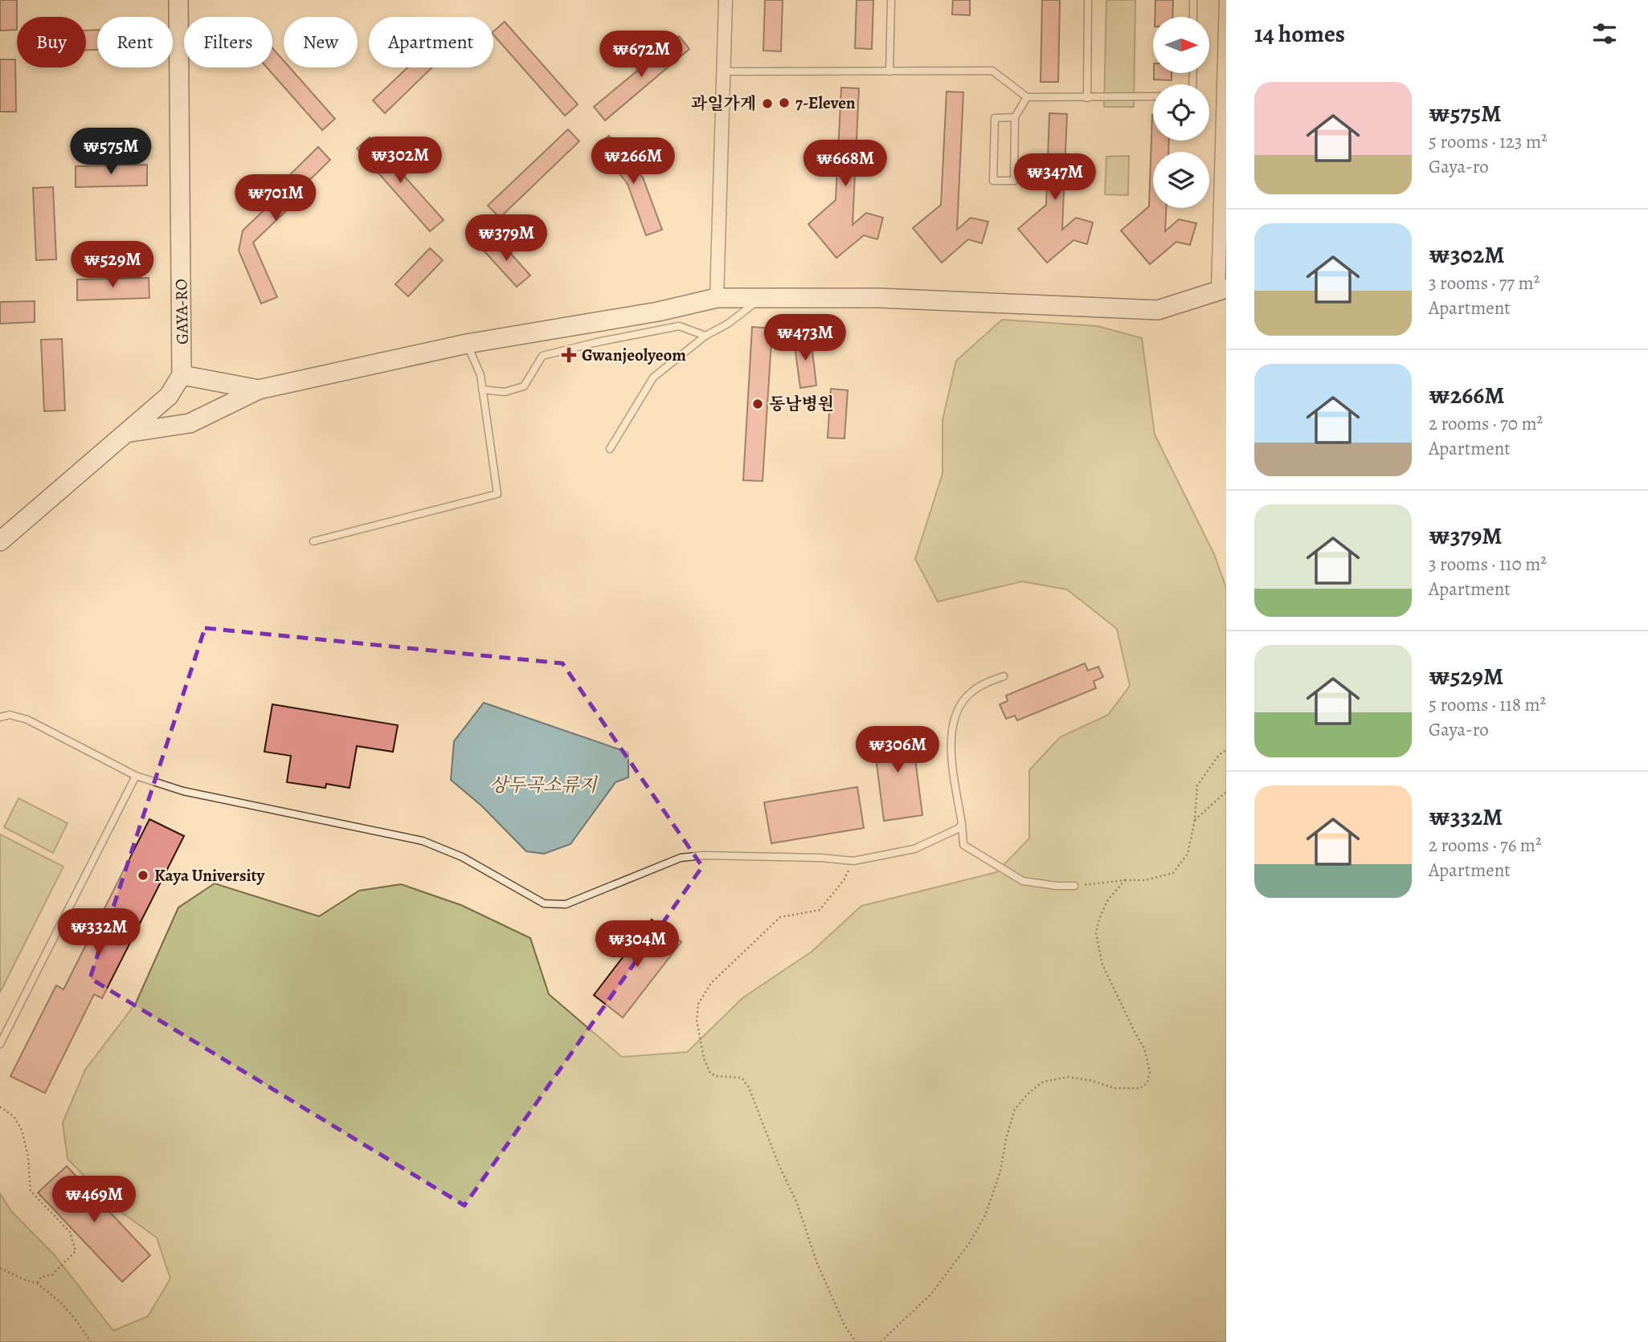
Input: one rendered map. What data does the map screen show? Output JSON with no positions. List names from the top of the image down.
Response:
{
  "streets": {
    "street": ["GAYA-RO"]
  },
  "water": ["상두곡소류지"],
  "places": {
    "other": [
      "7-Eleven",
      "과일가게",
      "동남병원",
      "Kaya University"
    ],
    "health": ["Gwanjeolyeom"]
  },
  "north": "right",
  "page": {
    "heading": "14 homes",
    "chip": [
      "Buy",
      "Rent",
      "Filters",
      "New",
      "Apartment"
    ],
    "price": [
      "₩672M",
      "₩575M",
      "₩302M",
      "₩266M",
      "₩668M",
      "₩347M",
      "₩701M",
      "₩379M",
      "₩529M",
      "₩473M",
      "₩306M",
      "₩332M",
      "₩304M",
      "₩469M"
    ],
    "list": [
      {
        "name": "₩575M",
        "note": "5 rooms · 123 m² · Gaya-ro"
      },
      {
        "name": "₩302M",
        "note": "3 rooms · 77 m² · Apartment"
      },
      {
        "name": "₩266M",
        "note": "2 rooms · 70 m² · Apartment"
      },
      {
        "name": "₩379M",
        "note": "3 rooms · 110 m² · Apartment"
      },
      {
        "name": "₩529M",
        "note": "5 rooms · 118 m² · Gaya-ro"
      },
      {
        "name": "₩332M",
        "note": "2 rooms · 76 m² · Apartment"
      }
    ]
  }
}
